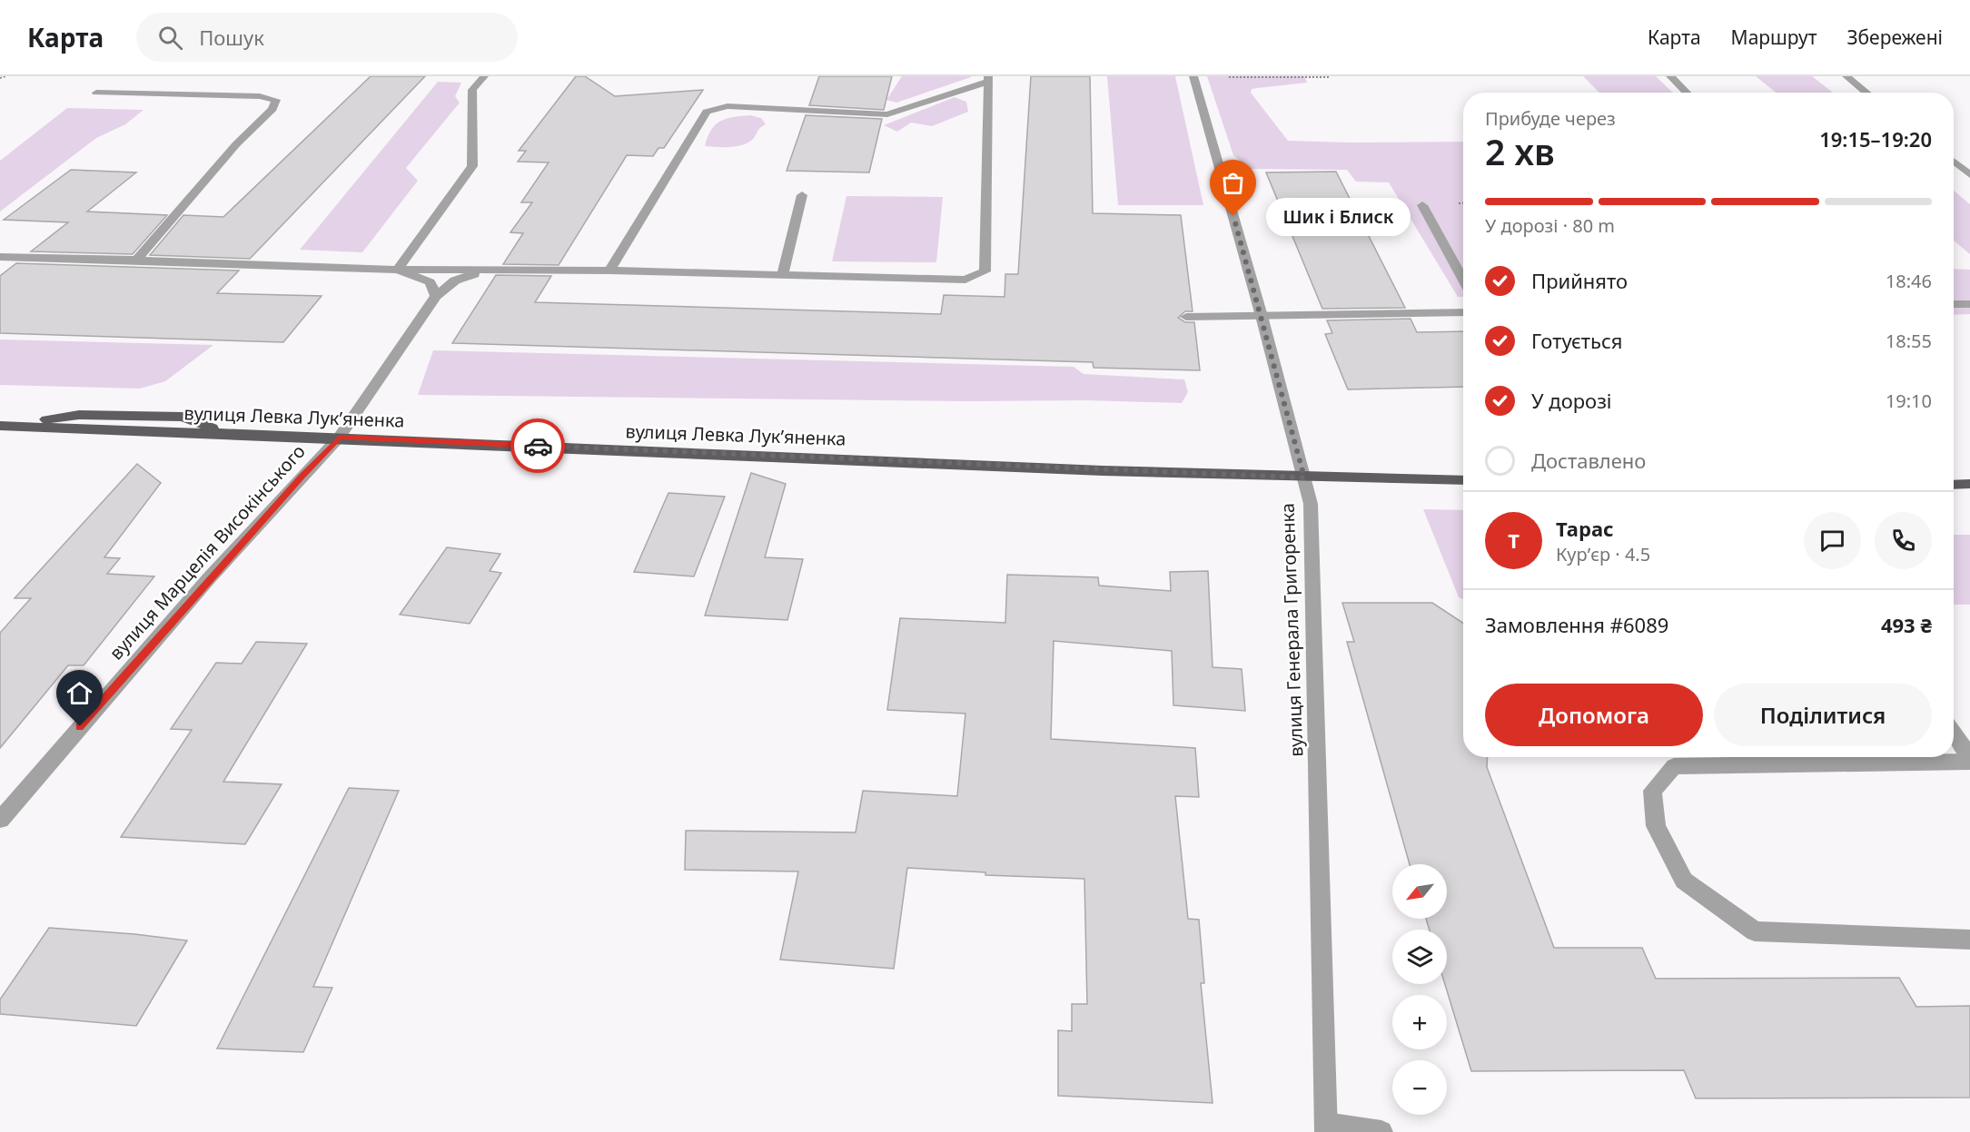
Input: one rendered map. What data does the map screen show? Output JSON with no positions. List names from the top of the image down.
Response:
{
  "streets": {
    "main road": ["вулиця Левка Лукʼяненка"],
    "street": ["вулиця Марцелія Високінського", "вулиця Генерала Григоренка"]
  },
  "crossings": [
    ["вулиця Левка Лукʼяненка", "вулиця Марцелія Високінського"],
    ["вулиця Левка Лукʼяненка", "вулиця Генерала Григоренка"]
  ],
  "places": ["Шик і Блиск"],
  "north": "bottom left",
  "page": {
    "header": "Карта",
    "search": "Пошук",
    "nav": ["Карта", "Маршрут", "Збережені"],
    "heading": ["2 хв", "Прибуде через", "19:15–19:20"],
    "panel": [
      "Тарас",
      "Кур’єр · 4.5",
      "Замовлення #6089",
      "493 ₴"
    ],
    "bar": "У дорозі · 80 m",
    "bubble": "Шик і Блиск",
    "list": [
      ["Прийнято", "18:46"],
      ["Готується", "18:55"],
      ["У дорозі", "19:10"],
      "Доставлено"
    ],
    "round": "Т",
    "buttons": ["Допомога", "Поділитися"],
    "map_buttons": ["+", "−"]
  }
}
